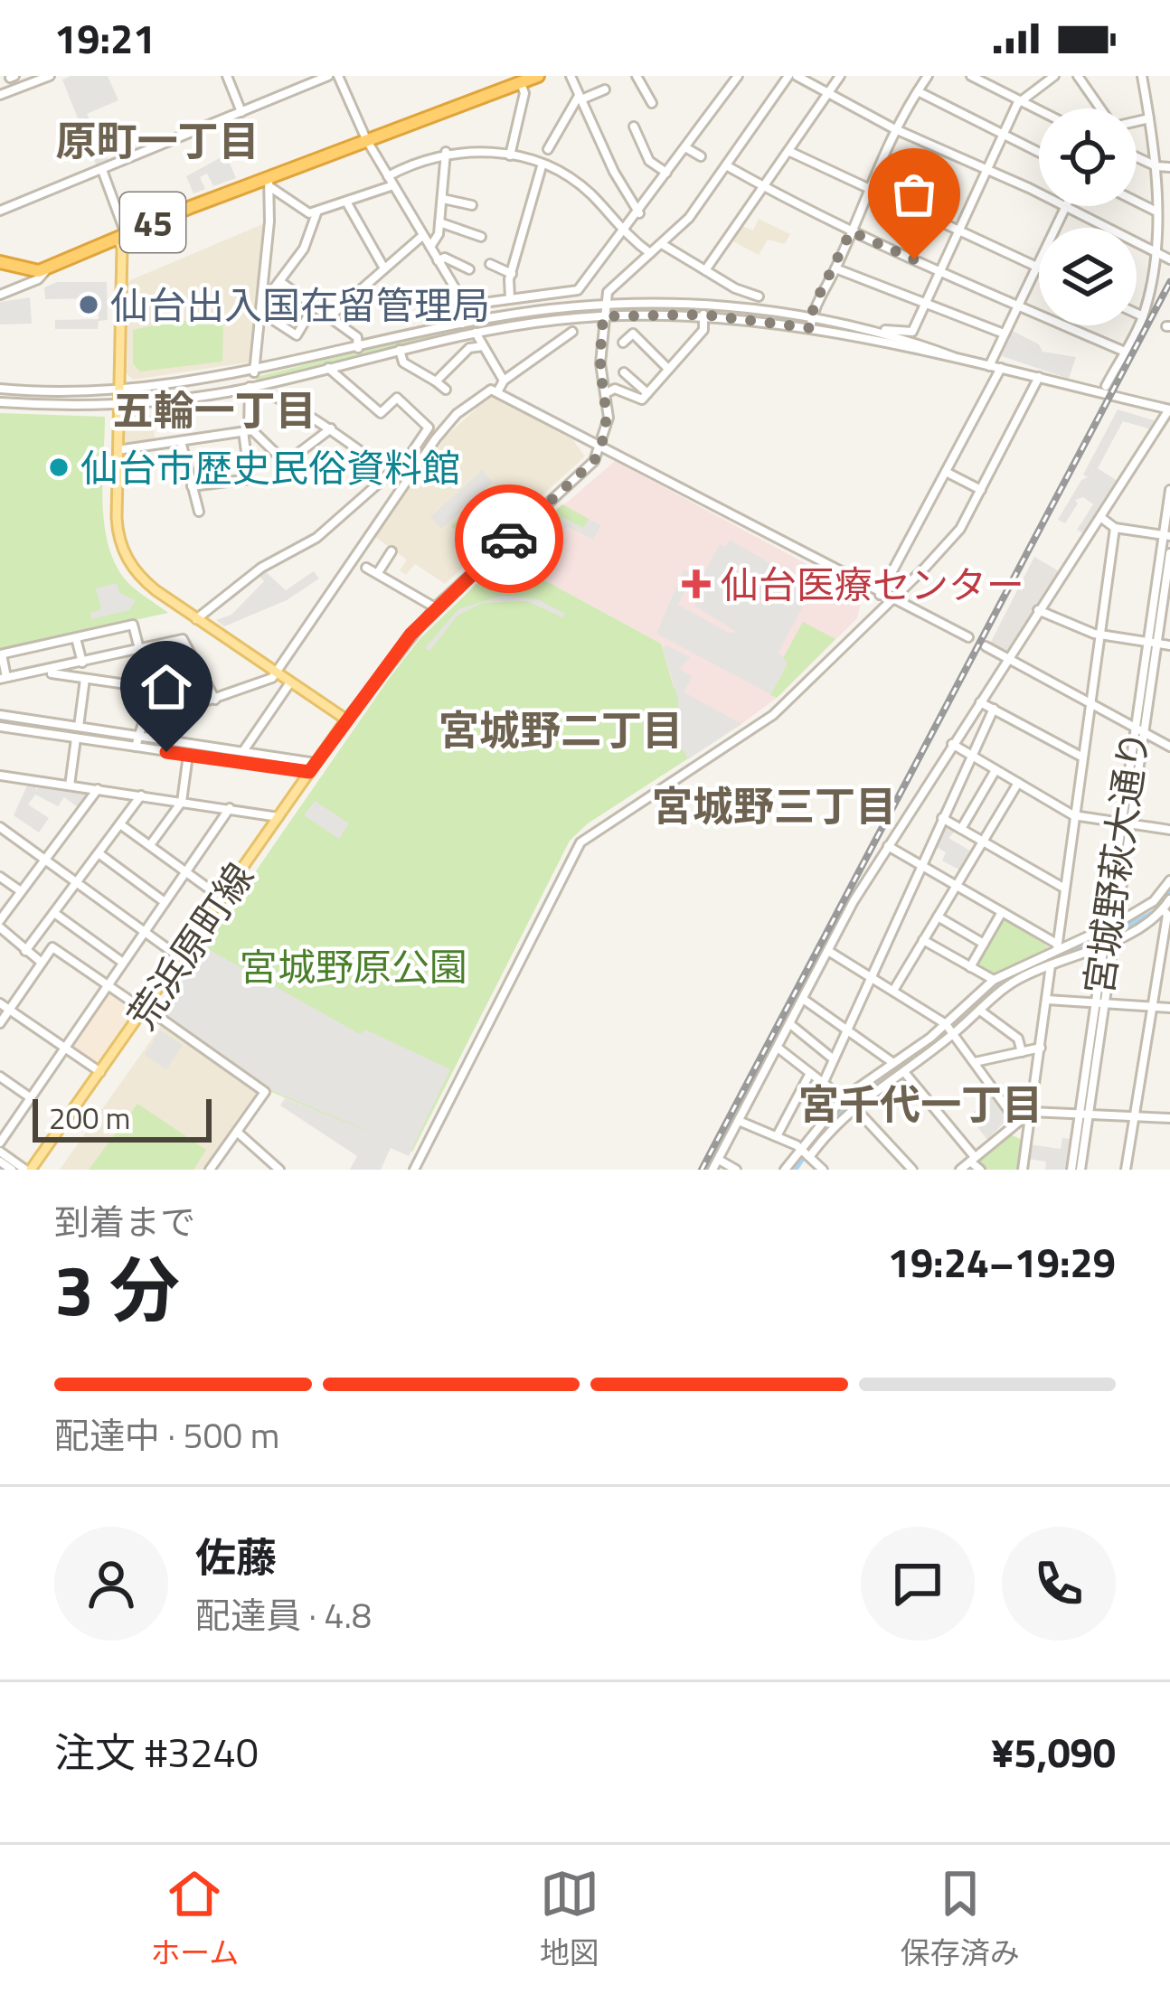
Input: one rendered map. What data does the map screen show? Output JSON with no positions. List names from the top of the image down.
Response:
{
  "streets": {
    "highway": ["45"],
    "main road": ["荒浜原町線"],
    "street": ["宮城野萩大通り"]
  },
  "districts": [
    "原町一丁目",
    "五輪一丁目",
    "宮城野二丁目",
    "宮城野三丁目",
    "宮千代一丁目"
  ],
  "parks": ["宮城野原公園"],
  "places": {
    "other": ["仙台出入国在留管理局", "仙台市歴史民俗資料館"],
    "health": ["仙台医療センター"]
  },
  "scale_bar": "200 m",
  "page": {
    "status": "19:21",
    "scale": "200 m",
    "heading": ["3 分", "到着まで", "19:24–19:29"],
    "panel": [
      "佐藤",
      "配達員 · 4.8",
      "注文 #3240",
      "¥5,090"
    ],
    "bar": "配達中 · 500 m",
    "tabs": ["ホーム", "地図", "保存済み"]
  }
}
